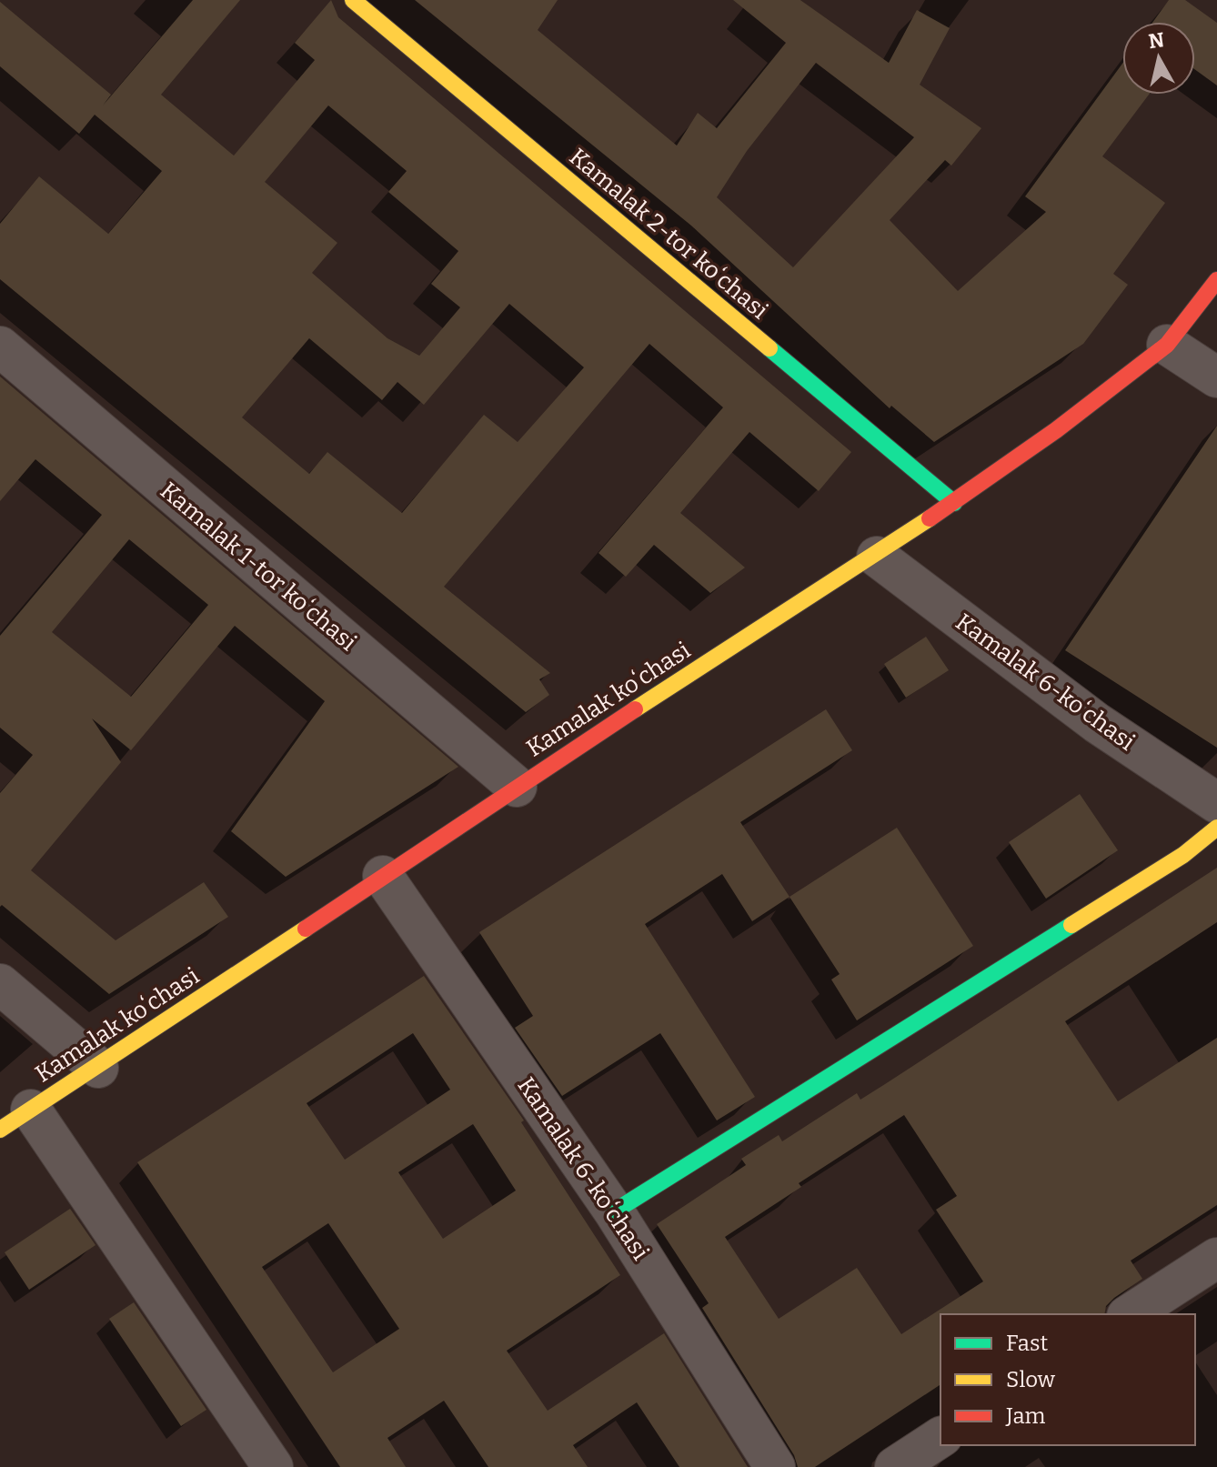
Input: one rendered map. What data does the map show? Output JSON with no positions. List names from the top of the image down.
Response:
{
  "streets": {
    "street": [
      "Kamalak 2-tor koʻchasi",
      "Kamalak 1-tor koʻchasi",
      "Kamalak 6-koʻchasi",
      "Kamalak koʻchasi"
    ]
  },
  "crossings": [
    ["Kamalak 2-tor koʻchasi", "Kamalak koʻchasi"],
    ["Kamalak 1-tor koʻchasi", "Kamalak koʻchasi"],
    ["Kamalak 6-koʻchasi", "Kamalak koʻchasi"]
  ],
  "legend": ["Fast", "Slow", "Jam"],
  "north": "top"
}
